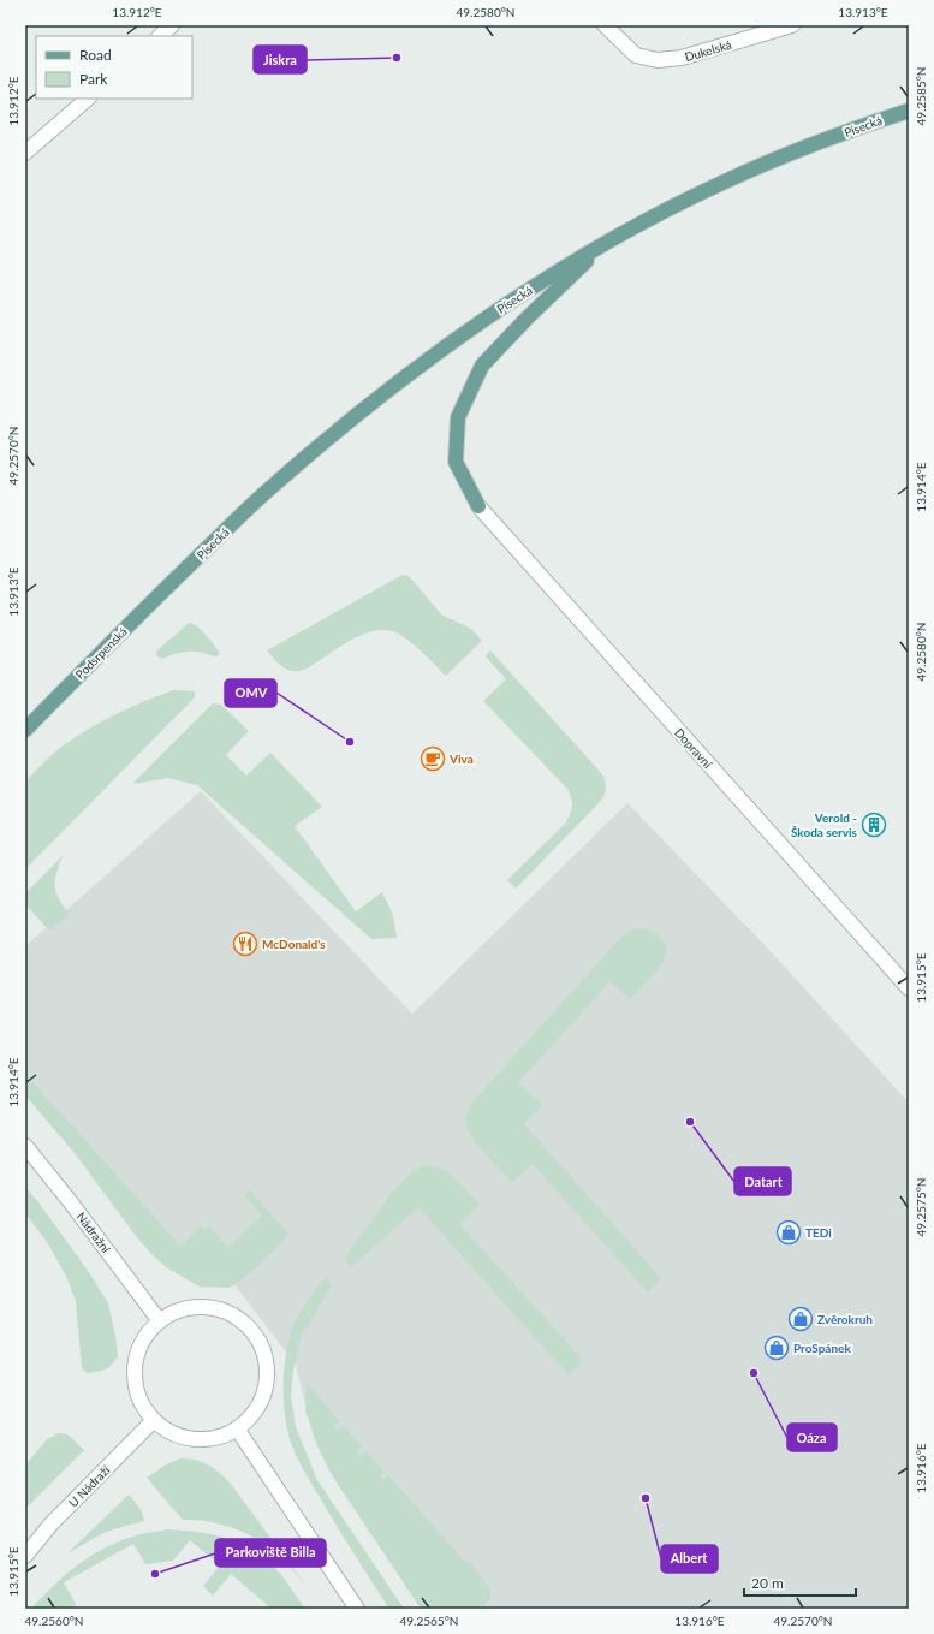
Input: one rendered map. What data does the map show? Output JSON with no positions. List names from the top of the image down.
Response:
{
  "streets": {
    "main road": ["Písecká", "Podsrpenská"],
    "street": [
      "Dukelská",
      "Dopravní",
      "Nádražní",
      "U Nádraží"
    ]
  },
  "crossings": [
    ["Písecká", "Podsrpenská"],
    ["Nádražní", "U Nádraží"]
  ],
  "places": {
    "other": [
      "Jiskra",
      "OMV",
      "Datart",
      "Oáza",
      "Albert",
      "Parkoviště Billa"
    ],
    "cafe": ["Viva"],
    "building": ["Verold - Škoda servis"],
    "restaurant": ["McDonald's"],
    "shop": ["TEDi", "Zvěrokruh", "ProSpánek"]
  },
  "legend": ["Road", "Park"],
  "scale_bar": "20 m",
  "coordinates": [
    "13.912°E",
    "49.2580°N",
    "13.913°E",
    "49.2585°N",
    "49.2570°N",
    "13.914°E",
    "13.915°E",
    "49.2575°N",
    "13.916°E",
    "49.2560°N",
    "49.2565°N"
  ]
}
